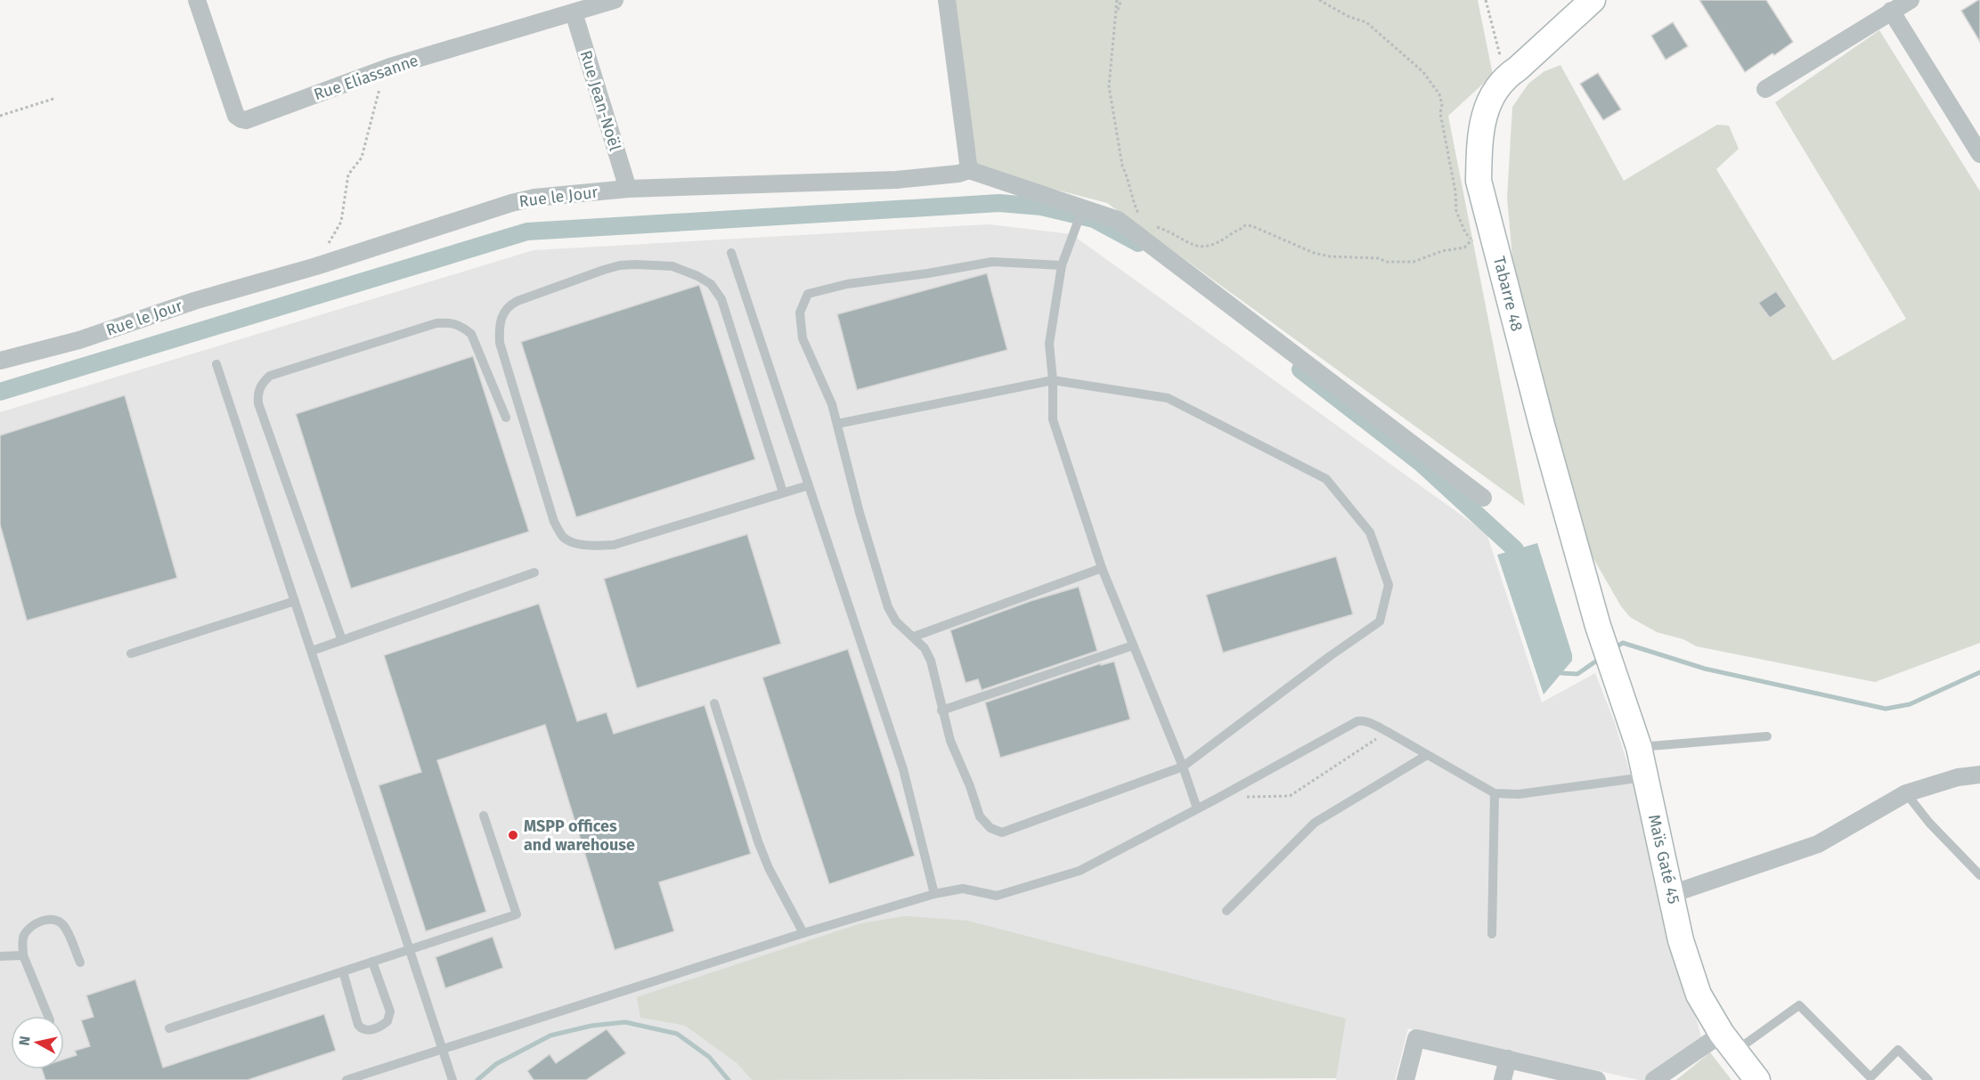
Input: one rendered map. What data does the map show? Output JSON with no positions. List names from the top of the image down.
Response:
{
  "streets": {
    "street": [
      "Rue Eliassanne",
      "Rue Jean-Noël",
      "Rue le Jour",
      "Tabarre 48",
      "Maïs Gaté 45"
    ]
  },
  "crossings": [
    ["Rue Eliassanne", "Rue Jean-Noël"],
    ["Rue Jean-Noël", "Rue le Jour"],
    ["Tabarre 48", "Maïs Gaté 45"]
  ],
  "places": ["MSPP offices and warehouse"],
  "north": "left"
}
